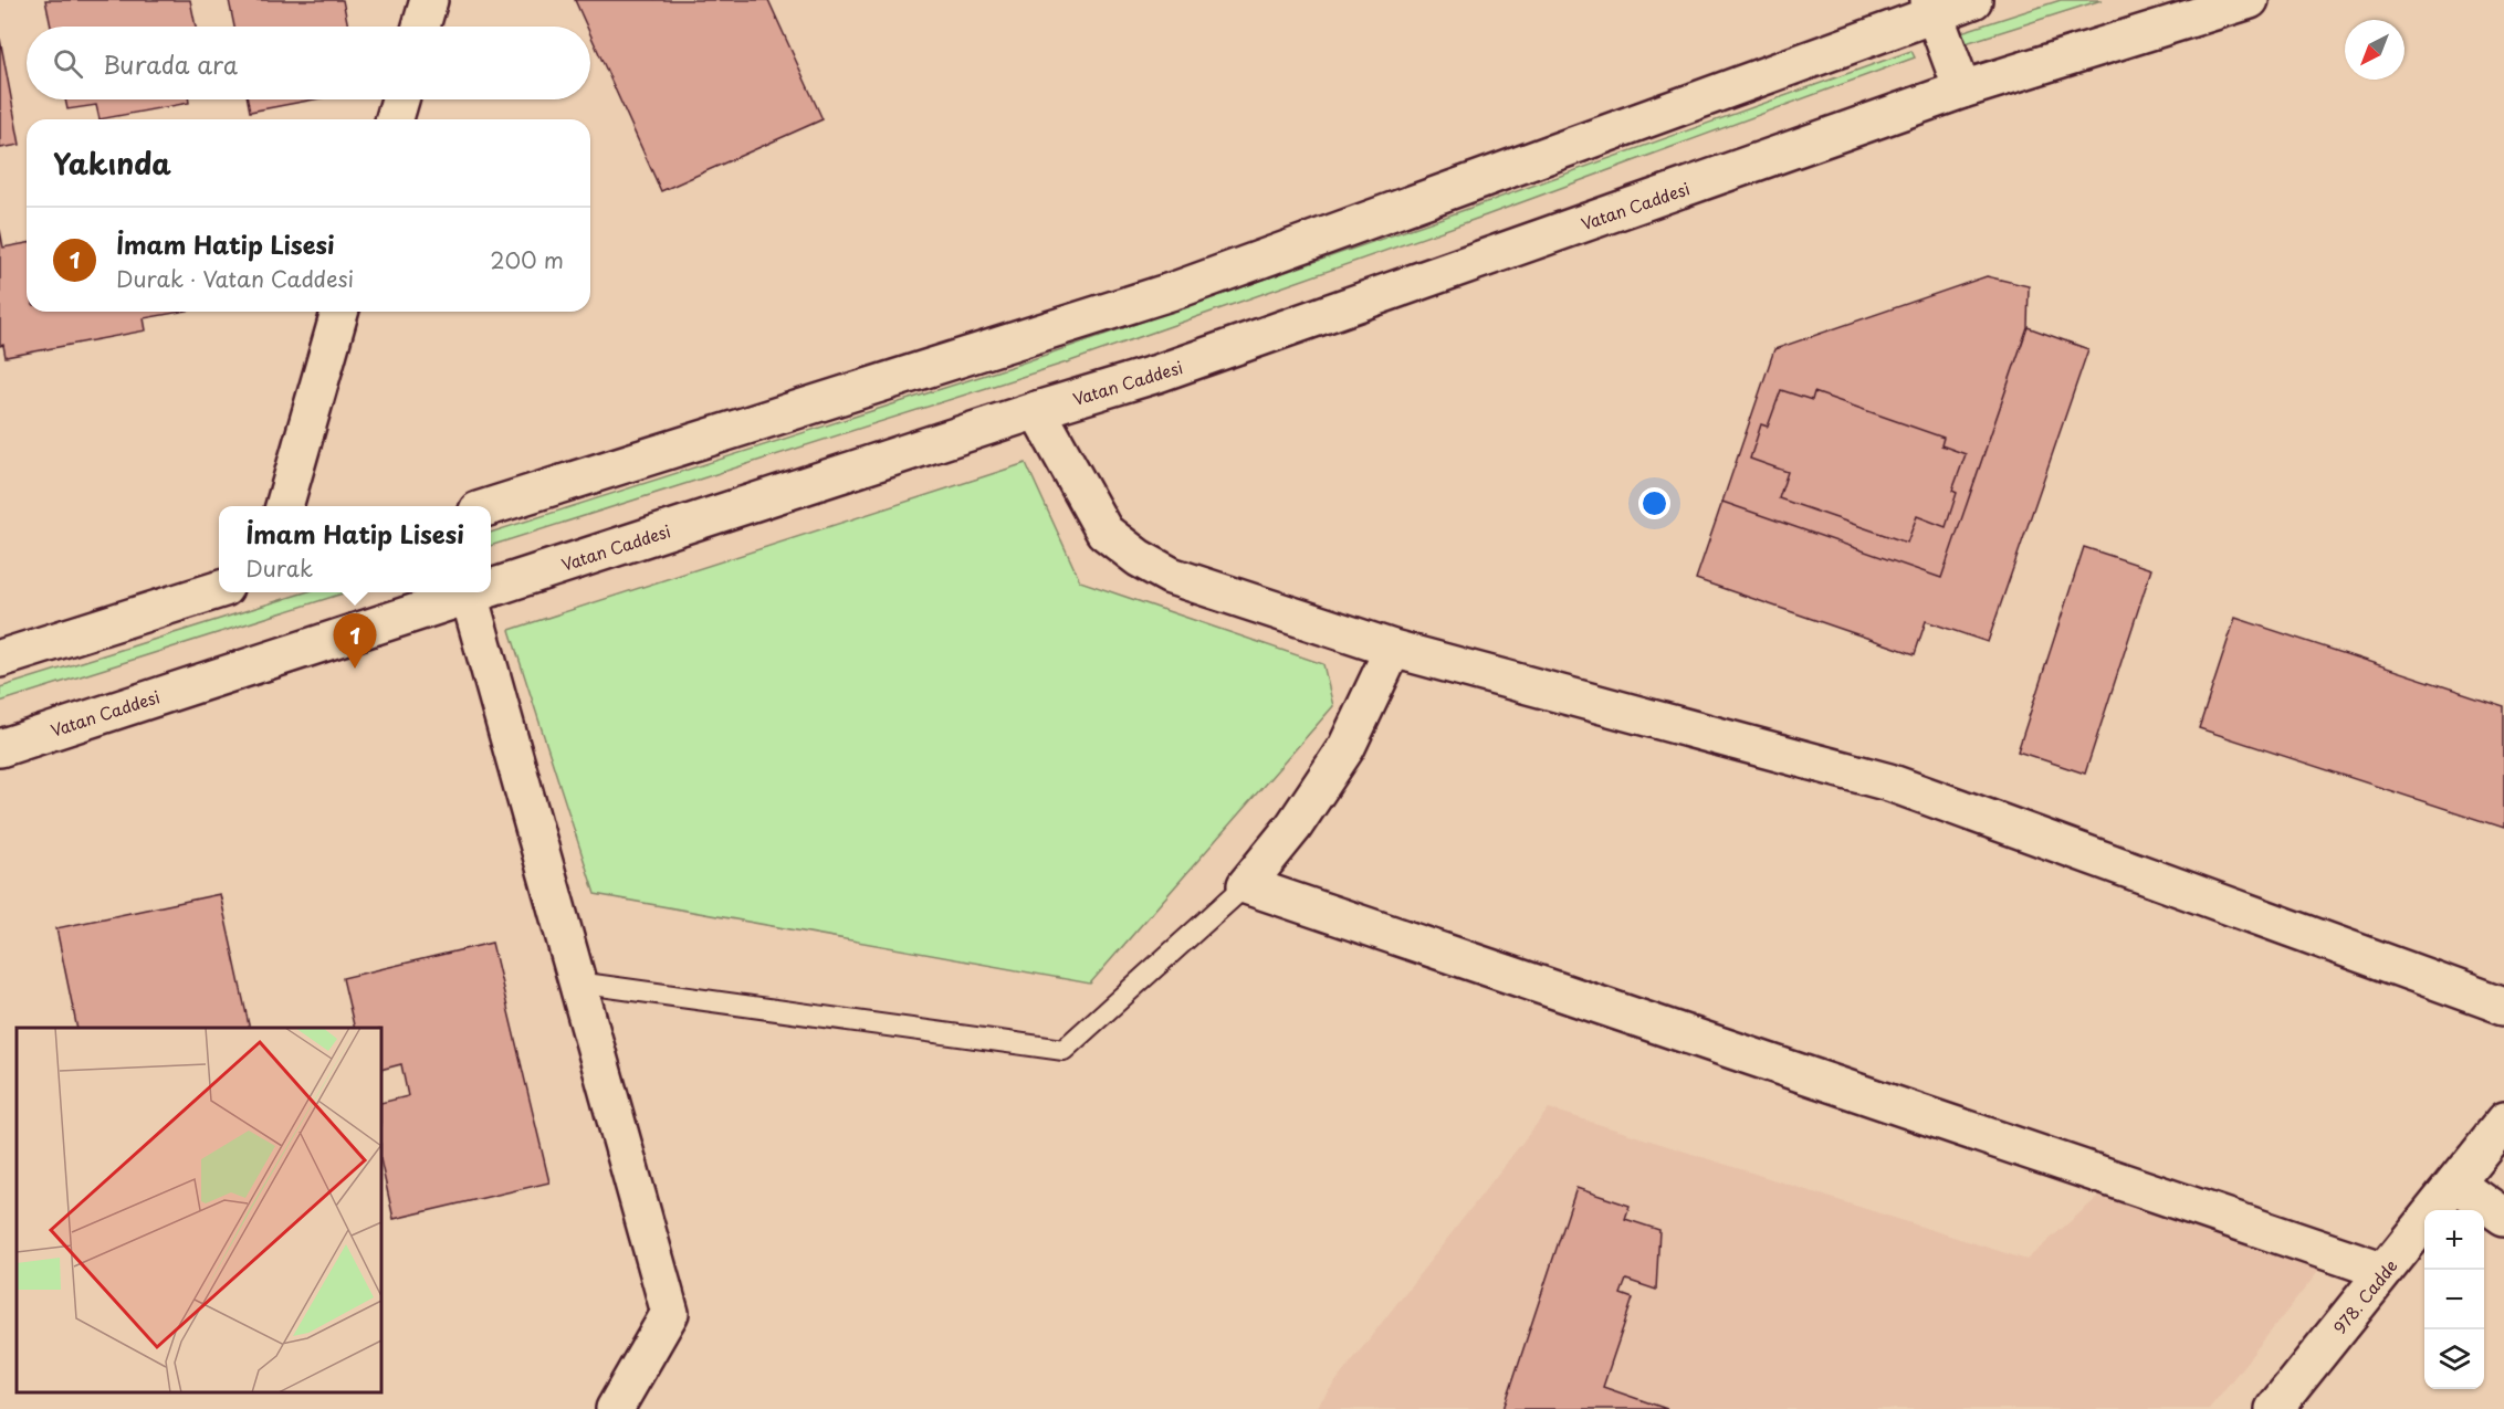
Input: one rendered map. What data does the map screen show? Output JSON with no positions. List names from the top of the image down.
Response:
{
  "streets": {
    "street": ["Vatan Caddesi", "978. Cadde"]
  },
  "north": "bottom left",
  "page": {
    "search": "Burada ara",
    "heading": "Yakında",
    "list": [
      {
        "mark": "1",
        "name": "İmam Hatip Lisesi",
        "note": "Durak · Vatan Caddesi",
        "value": "200 m"
      }
    ],
    "popup": ["İmam Hatip Lisesi", "Durak"],
    "pins": "1",
    "map_buttons": ["+", "−"]
  }
}
